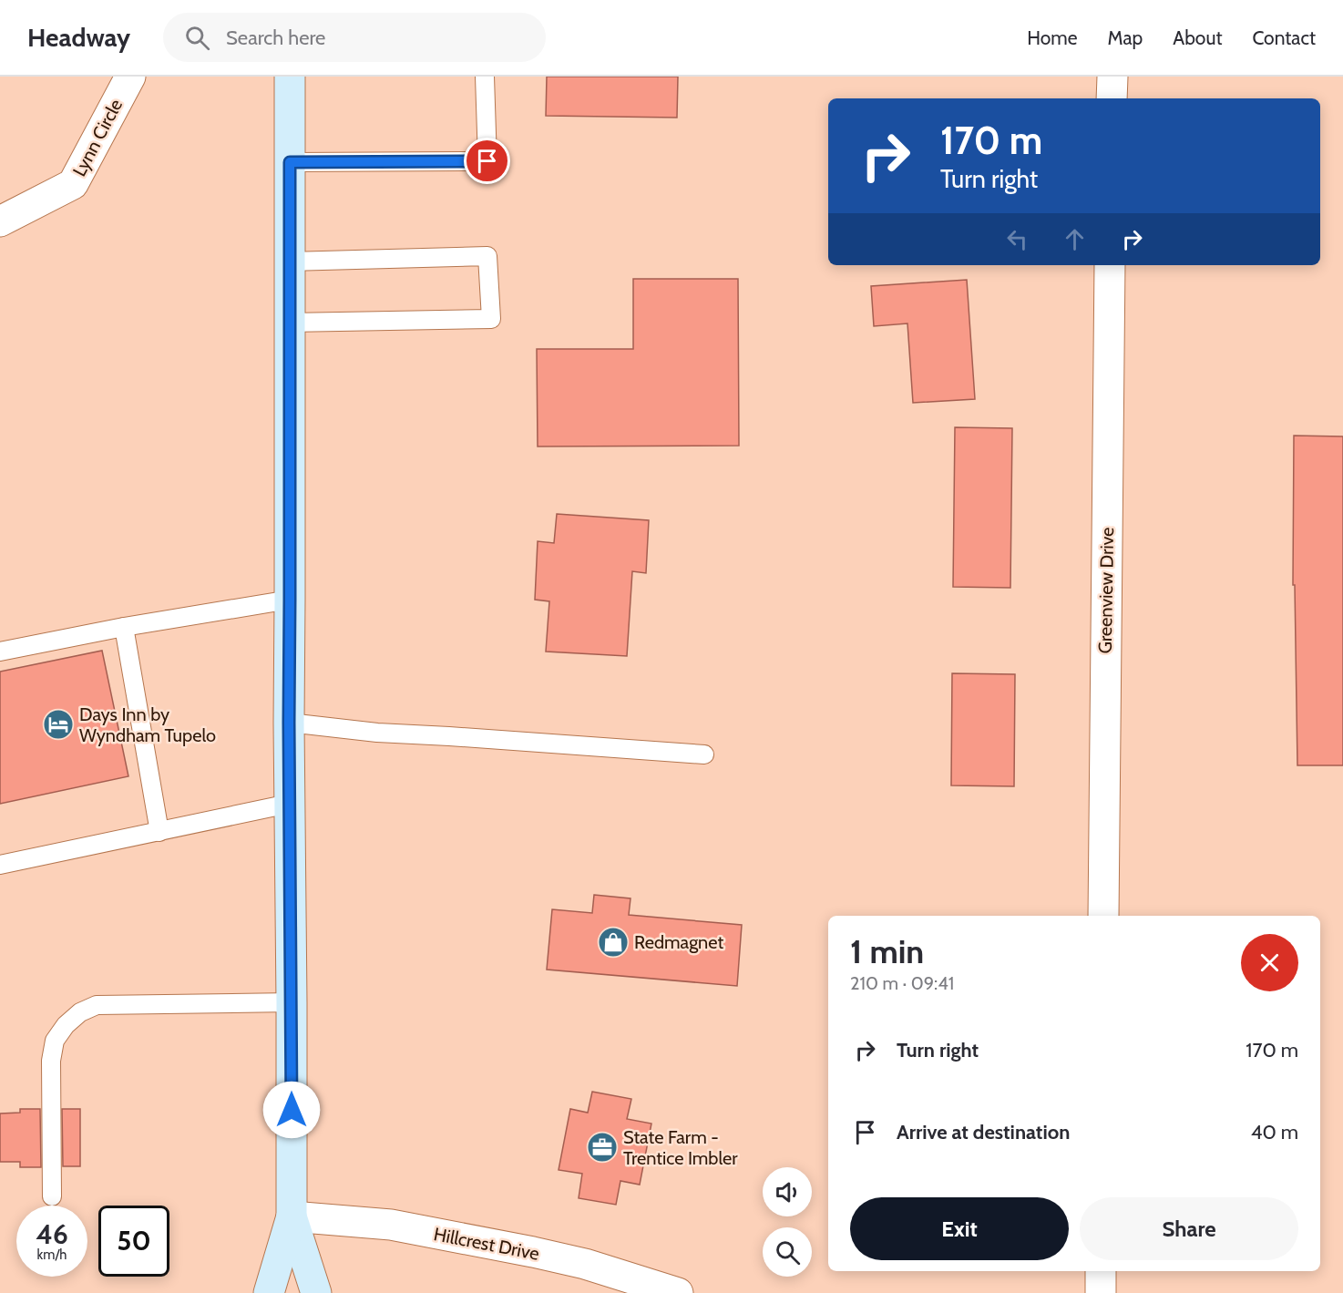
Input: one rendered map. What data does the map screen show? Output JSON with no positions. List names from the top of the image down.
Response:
{
  "streets": {
    "street": ["Lynn Circle", "Greenview Drive", "Hillcrest Drive"]
  },
  "places": {
    "hotel": ["Days Inn by Wyndham Tupelo"],
    "shop": ["Redmagnet"],
    "office": ["State Farm - Trentice Imbler"]
  },
  "page": {
    "header": "Headway",
    "search": "Search here",
    "nav": [
      "Home",
      "Map",
      "About",
      "Contact"
    ],
    "turn": ["170 m", "Turn right"],
    "heading": ["1 min", "210 m · 09:41"],
    "list": [
      {
        "name": "Turn right",
        "value": "170 m"
      },
      {
        "name": "Arrive at destination",
        "value": "40 m"
      }
    ],
    "buttons": ["Exit", "Share"],
    "speed": "46 km/h",
    "limit": "50"
  }
}
